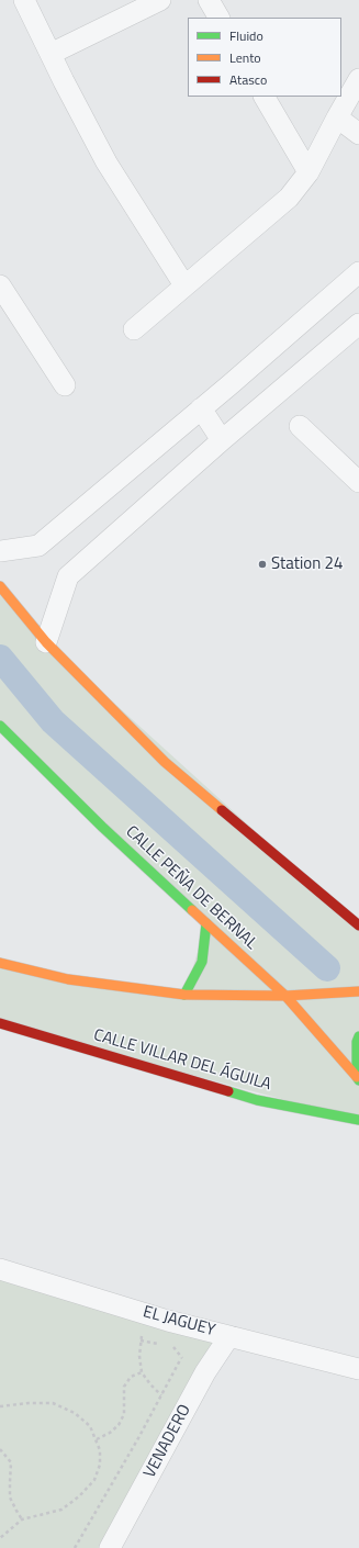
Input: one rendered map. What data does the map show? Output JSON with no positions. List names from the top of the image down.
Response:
{
  "streets": {
    "street": [
      "CALLE PEÑA DE BERNAL",
      "CALLE VILLAR DEL ÁGUILA",
      "EL JAGUEY",
      "VENADERO"
    ]
  },
  "crossings": [
    ["EL JAGUEY", "VENADERO"]
  ],
  "places": ["Station 24"],
  "legend": ["Fluido", "Lento", "Atasco"]
}
